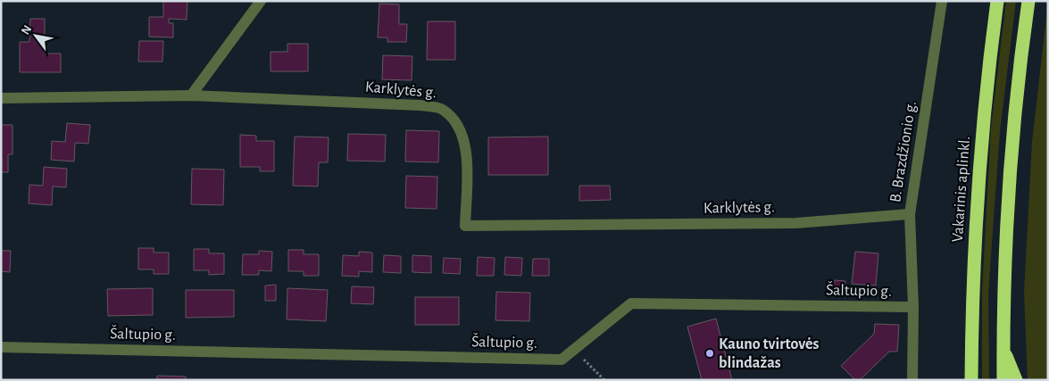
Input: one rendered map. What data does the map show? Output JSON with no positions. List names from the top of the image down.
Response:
{
  "streets": {
    "highway": ["Vakarinis aplinkl."],
    "street": ["Karklytės g.", "B. Brazdžionio g.", "Šaltupio g."]
  },
  "crossings": [
    ["Karklytės g.", "B. Brazdžionio g."],
    ["B. Brazdžionio g.", "Šaltupio g."]
  ],
  "places": ["Kauno tvirtovės blindažas"],
  "north": "top left"
}
